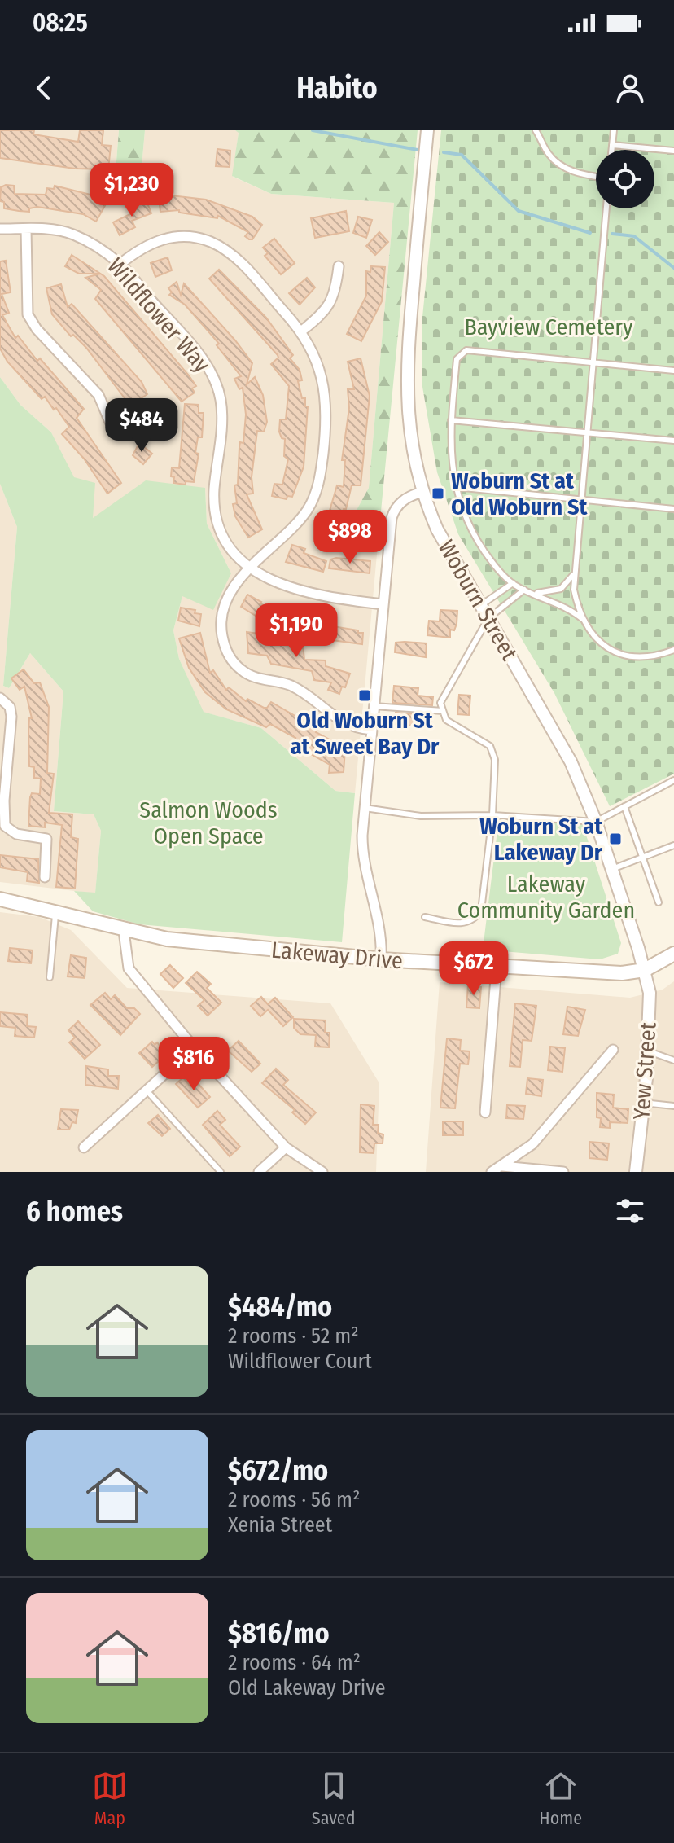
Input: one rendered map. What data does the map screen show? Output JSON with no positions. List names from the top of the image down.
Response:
{
  "streets": {
    "main road": ["Lakeway Drive"],
    "street": ["Wildflower Way", "Woburn Street", "Yew Street"]
  },
  "crossings": [
    ["Woburn Street", "Lakeway Drive"],
    ["Woburn Street", "Yew Street"],
    ["Lakeway Drive", "Yew Street"]
  ],
  "parks": ["Bayview Cemetery", "Salmon Woods Open Space", "Lakeway Community Garden"],
  "places": {
    "transit": ["Woburn St at Old Woburn St", "Old Woburn St at Sweet Bay Dr", "Woburn St at Lakeway Dr"]
  },
  "page": {
    "status": "08:25",
    "header": "Habito",
    "price": [
      "$1,230",
      "$484",
      "$898",
      "$1,190",
      "$672",
      "$816"
    ],
    "heading": "6 homes",
    "list": [
      {
        "name": "$484/mo",
        "note": "2 rooms · 52 m² · Wildflower Court"
      },
      {
        "name": "$672/mo",
        "note": "2 rooms · 56 m² · Xenia Street"
      },
      {
        "name": "$816/mo",
        "note": "2 rooms · 64 m² · Old Lakeway Drive"
      }
    ],
    "tabs": ["Map", "Saved", "Home"]
  }
}
